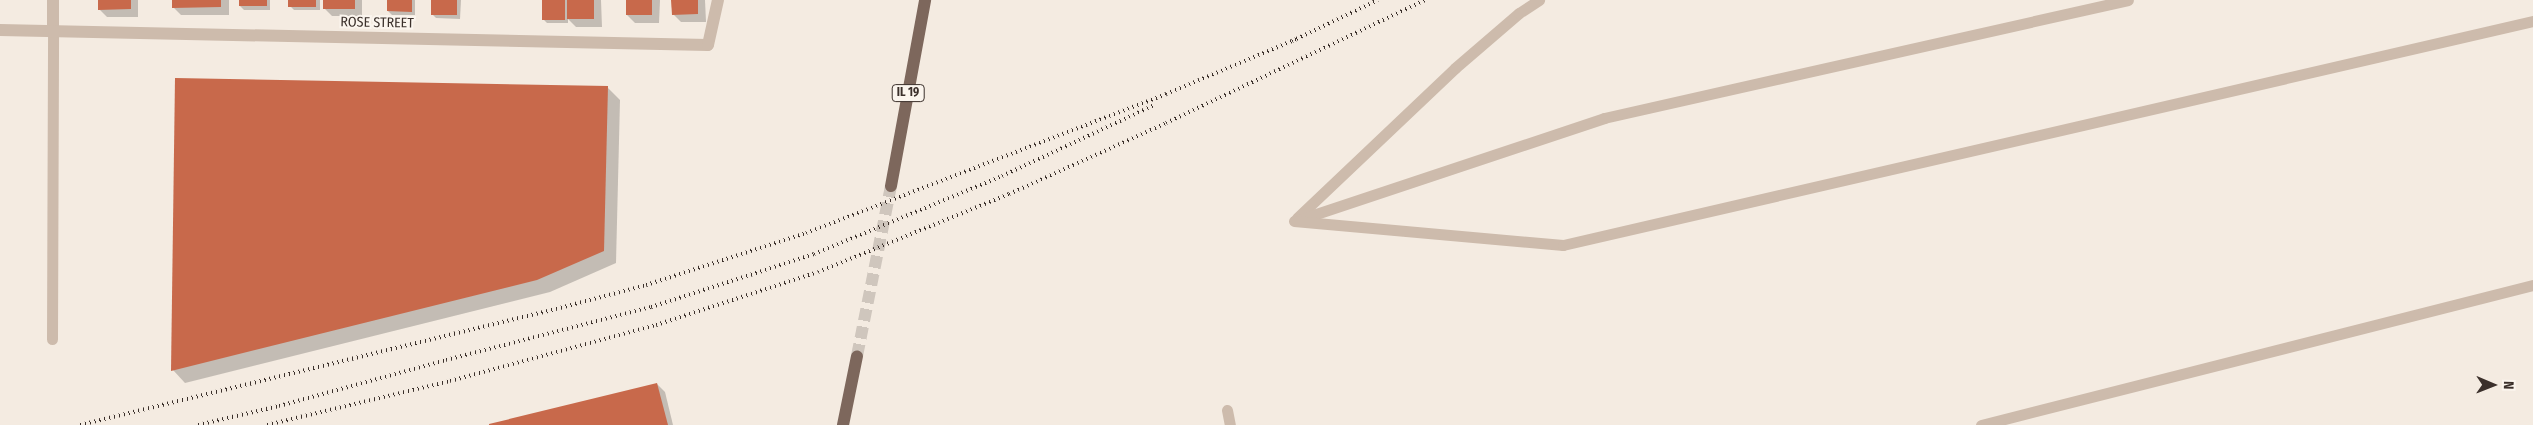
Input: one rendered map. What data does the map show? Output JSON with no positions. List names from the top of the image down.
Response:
{
  "streets": {
    "main road": ["IL 19"],
    "street": ["ROSE STREET"]
  },
  "north": "right"
}
